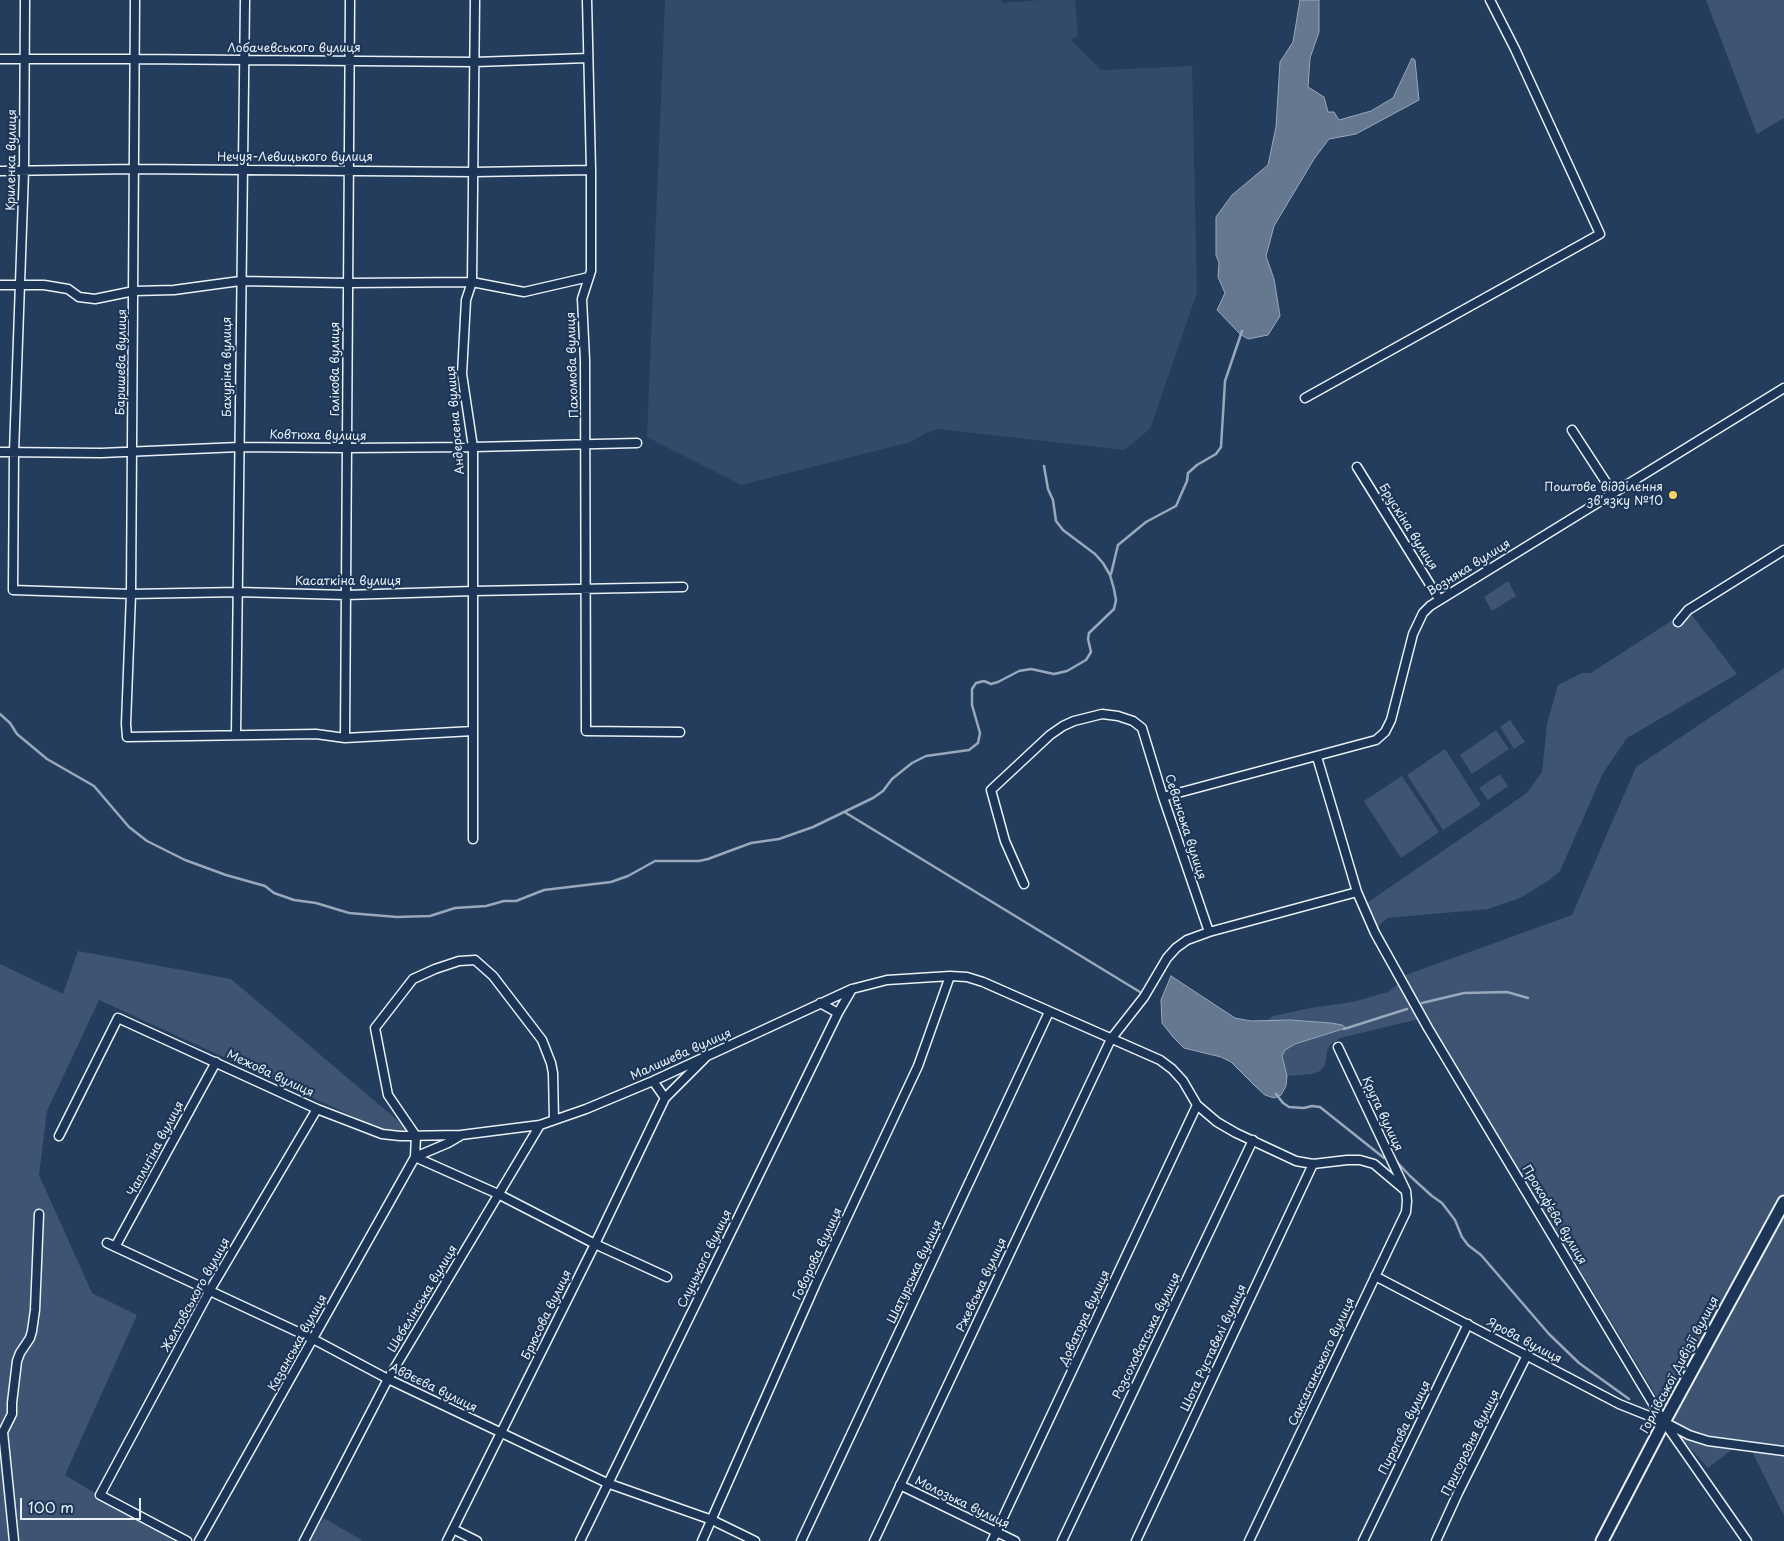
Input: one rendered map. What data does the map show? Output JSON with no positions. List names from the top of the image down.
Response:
{
  "streets": {
    "main road": ["Горлівської Дивізії вулиця"],
    "street": [
      "Лобачевського вулиця",
      "Нечуя-Левицького вулиця",
      "Криленка вулиця",
      "Баришева вулиця",
      "Пахомова вулиця",
      "Бахуріна вулиця",
      "Голікова вулиця",
      "Андерсена вулиця",
      "Ковтюха вулиця",
      "Брускіна вулиця",
      "Возняка вулиця",
      "Касаткіна вулиця",
      "Севанська вулиця",
      "Малишева вулиця",
      "Межова вулиця",
      "Крута вулиця",
      "Чаплигіна вулиця",
      "Прокоф’єва вулиця",
      "Говорова вулиця",
      "Слуцького вулиця",
      "Шатурська вулиця",
      "Ржевська вулиця",
      "Желтовського вулиця",
      "Шебелінська вулиця",
      "Брюсова вулиця",
      "Доватора вулиця",
      "Розсоховатська вулиця",
      "Ярова вулиця",
      "Казанська вулиця",
      "Шота Руставелі вулиця",
      "Саксаганського вулиця",
      "Авдєєва вулиця",
      "Пирогова вулиця",
      "Пригородня вулиця",
      "Молозька вулиця"
    ]
  },
  "crossings": [
    ["Лобачевського вулиця", "Криленка вулиця"],
    ["Лобачевського вулиця", "Баришева вулиця"],
    ["Лобачевського вулиця", "Пахомова вулиця"],
    ["Лобачевського вулиця", "Бахуріна вулиця"],
    ["Лобачевського вулиця", "Голікова вулиця"],
    ["Лобачевського вулиця", "Андерсена вулиця"],
    ["Нечуя-Левицького вулиця", "Криленка вулиця"],
    ["Нечуя-Левицького вулиця", "Баришева вулиця"],
    ["Нечуя-Левицького вулиця", "Пахомова вулиця"],
    ["Нечуя-Левицького вулиця", "Бахуріна вулиця"],
    ["Нечуя-Левицького вулиця", "Голікова вулиця"],
    ["Нечуя-Левицького вулиця", "Андерсена вулиця"],
    ["Криленка вулиця", "Ковтюха вулиця"],
    ["Криленка вулиця", "Касаткіна вулиця"],
    ["Баришева вулиця", "Бахуріна вулиця"],
    ["Баришева вулиця", "Ковтюха вулиця"],
    ["Баришева вулиця", "Касаткіна вулиця"],
    ["Пахомова вулиця", "Ковтюха вулиця"],
    ["Пахомова вулиця", "Касаткіна вулиця"],
    ["Бахуріна вулиця", "Ковтюха вулиця"],
    ["Бахуріна вулиця", "Касаткіна вулиця"],
    ["Голікова вулиця", "Ковтюха вулиця"],
    ["Голікова вулиця", "Касаткіна вулиця"],
    ["Андерсена вулиця", "Ковтюха вулиця"],
    ["Андерсена вулиця", "Касаткіна вулиця"],
    ["Брускіна вулиця", "Возняка вулиця"],
    ["Возняка вулиця", "Севанська вулиця"],
    ["Возняка вулиця", "Прокоф’єва вулиця"],
    ["Малишева вулиця", "Межова вулиця"],
    ["Малишева вулиця", "Говорова вулиця"],
    ["Малишева вулиця", "Слуцького вулиця"],
    ["Малишева вулиця", "Шатурська вулиця"],
    ["Малишева вулиця", "Ржевська вулиця"],
    ["Малишева вулиця", "Шебелінська вулиця"],
    ["Малишева вулиця", "Брюсова вулиця"],
    ["Малишева вулиця", "Доватора вулиця"],
    ["Малишева вулиця", "Розсоховатська вулиця"],
    ["Малишева вулиця", "Казанська вулиця"],
    ["Малишева вулиця", "Шота Руставелі вулиця"],
    ["Межова вулиця", "Чаплигіна вулиця"],
    ["Межова вулиця", "Желтовського вулиця"],
    ["Межова вулиця", "Казанська вулиця"],
    ["Крута вулиця", "Саксаганського вулиця"],
    ["Чаплигіна вулиця", "Авдєєва вулиця"],
    ["Прокоф’єва вулиця", "Ярова вулиця"],
    ["Прокоф’єва вулиця", "Горлівської Дивізії вулиця"],
    ["Говорова вулиця", "Авдєєва вулиця"],
    ["Слуцького вулиця", "Авдєєва вулиця"],
    ["Ржевська вулиця", "Молозька вулиця"],
    ["Желтовського вулиця", "Авдєєва вулиця"],
    ["Шебелінська вулиця", "Авдєєва вулиця"],
    ["Брюсова вулиця", "Авдєєва вулиця"],
    ["Доватора вулиця", "Молозька вулиця"],
    ["Ярова вулиця", "Саксаганського вулиця"],
    ["Ярова вулиця", "Горлівської Дивізії вулиця"],
    ["Ярова вулиця", "Пирогова вулиця"],
    ["Ярова вулиця", "Пригородня вулиця"],
    ["Казанська вулиця", "Авдєєва вулиця"]
  ],
  "places": ["Поштове відділення зв'язку №10"],
  "scale_bar": "100 m"
}
